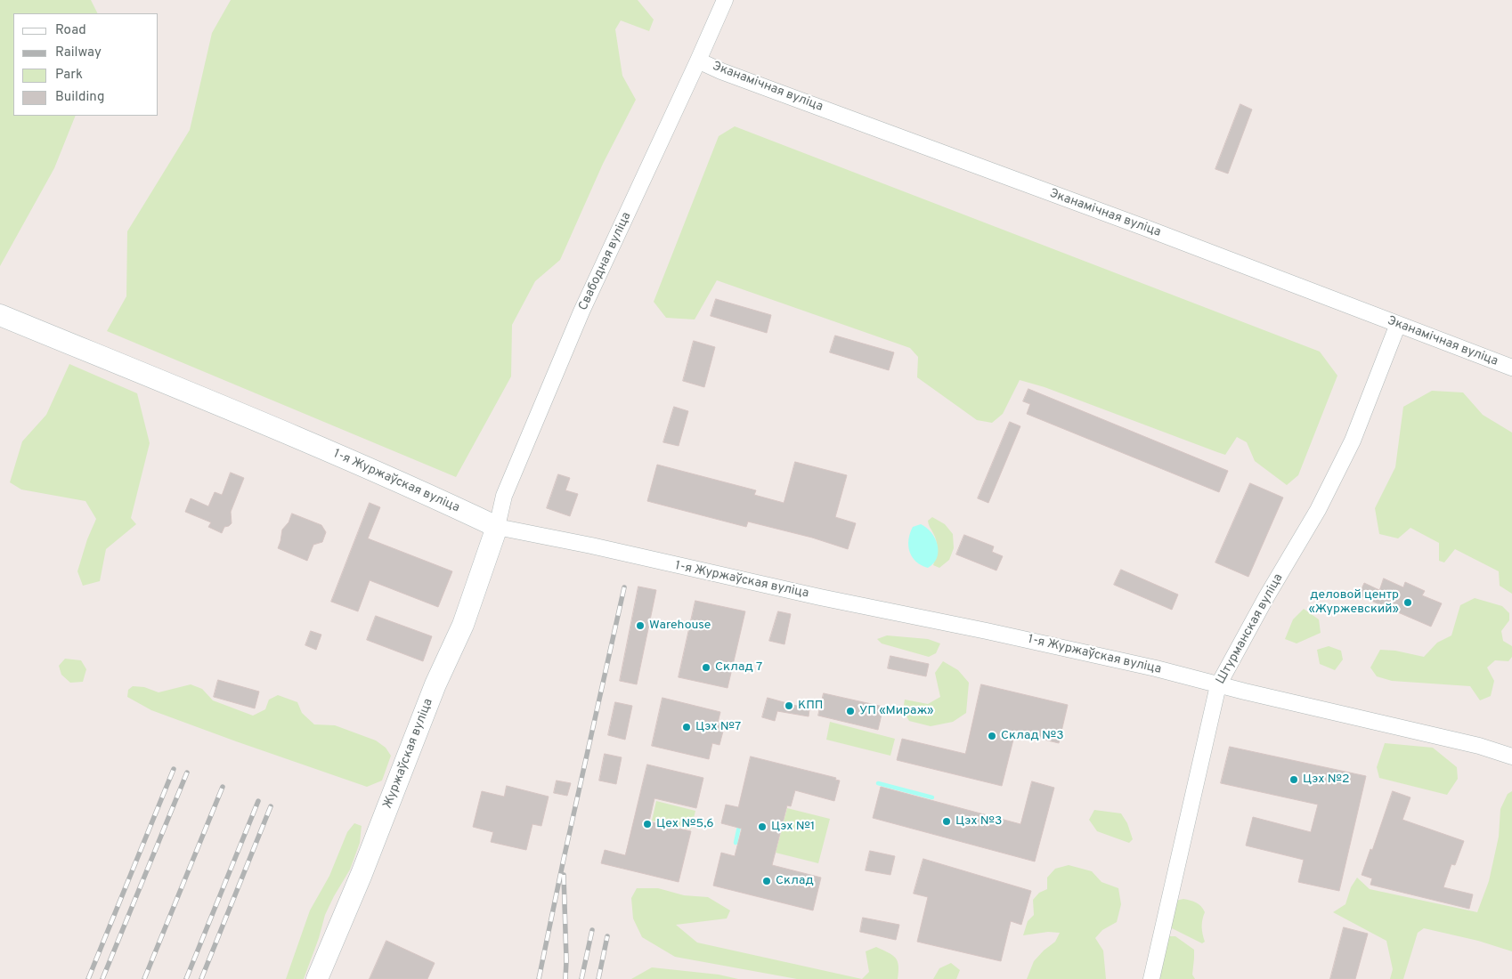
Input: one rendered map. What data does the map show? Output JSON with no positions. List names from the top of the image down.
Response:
{
  "streets": {
    "street": [
      "Эканамічная вуліца",
      "Свабодная вуліца",
      "1-я Журжаўская вуліца",
      "Штурманская вуліца",
      "Журжаўская вуліца"
    ]
  },
  "crossings": [
    ["Эканамічная вуліца", "Свабодная вуліца"],
    ["Эканамічная вуліца", "Штурманская вуліца"],
    ["Свабодная вуліца", "1-я Журжаўская вуліца"],
    ["Свабодная вуліца", "Журжаўская вуліца"],
    ["1-я Журжаўская вуліца", "Штурманская вуліца"],
    ["1-я Журжаўская вуліца", "Журжаўская вуліца"]
  ],
  "places": [
    "деловой центр «Журжевский»",
    "Warehouse",
    "Склад 7",
    "КПП",
    "УП «Мираж»",
    "Цэх №7",
    "Склад №3",
    "Цэх №2",
    "Цэх №3",
    "Цех №5,6",
    "Цэх №1",
    "Склад"
  ],
  "legend": [
    "Road",
    "Railway",
    "Park",
    "Building"
  ]
}
